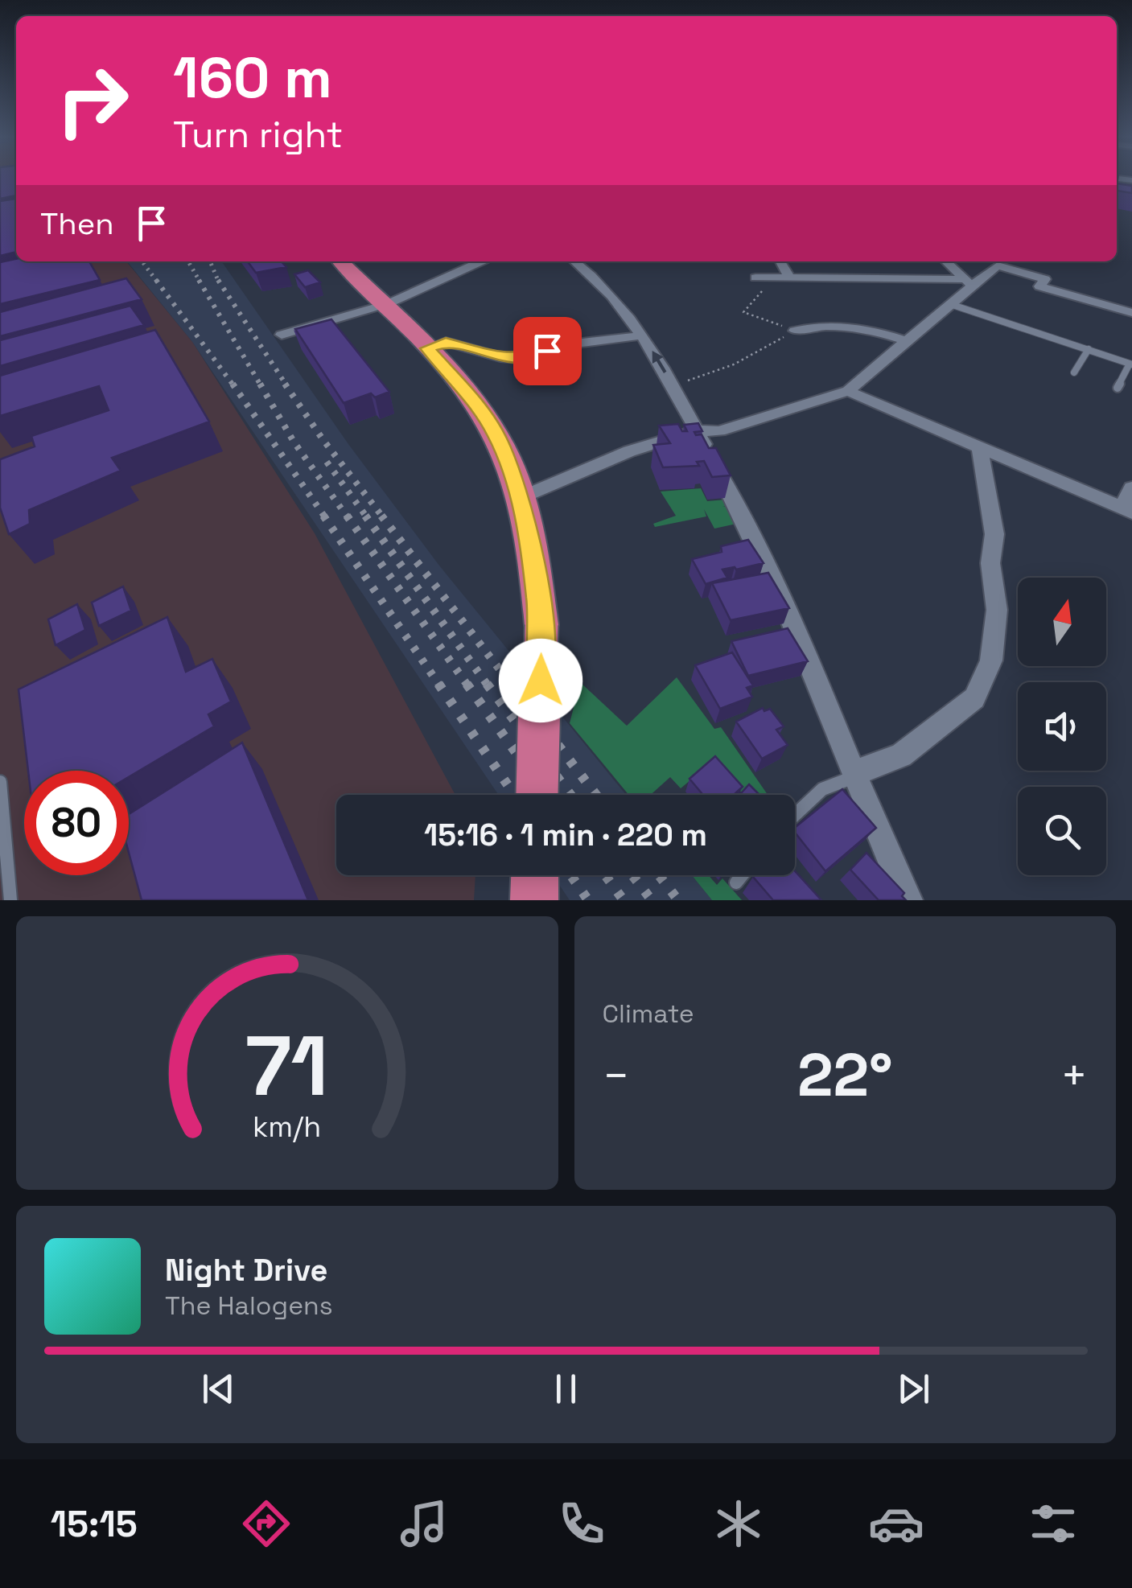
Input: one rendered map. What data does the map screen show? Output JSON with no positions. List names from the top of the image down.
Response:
{
  "north": "top",
  "page": {
    "turn": ["160 m", "Turn right"],
    "then": "Then",
    "limit": "80",
    "trip": "15:16 · 1 min · 220 m",
    "tile": "Climate",
    "heat": ["−", "22°", "+"],
    "song": ["Night Drive", "The Halogens"],
    "tabs": "15:15",
    "gauge": ["71", "km/h"]
  }
}
